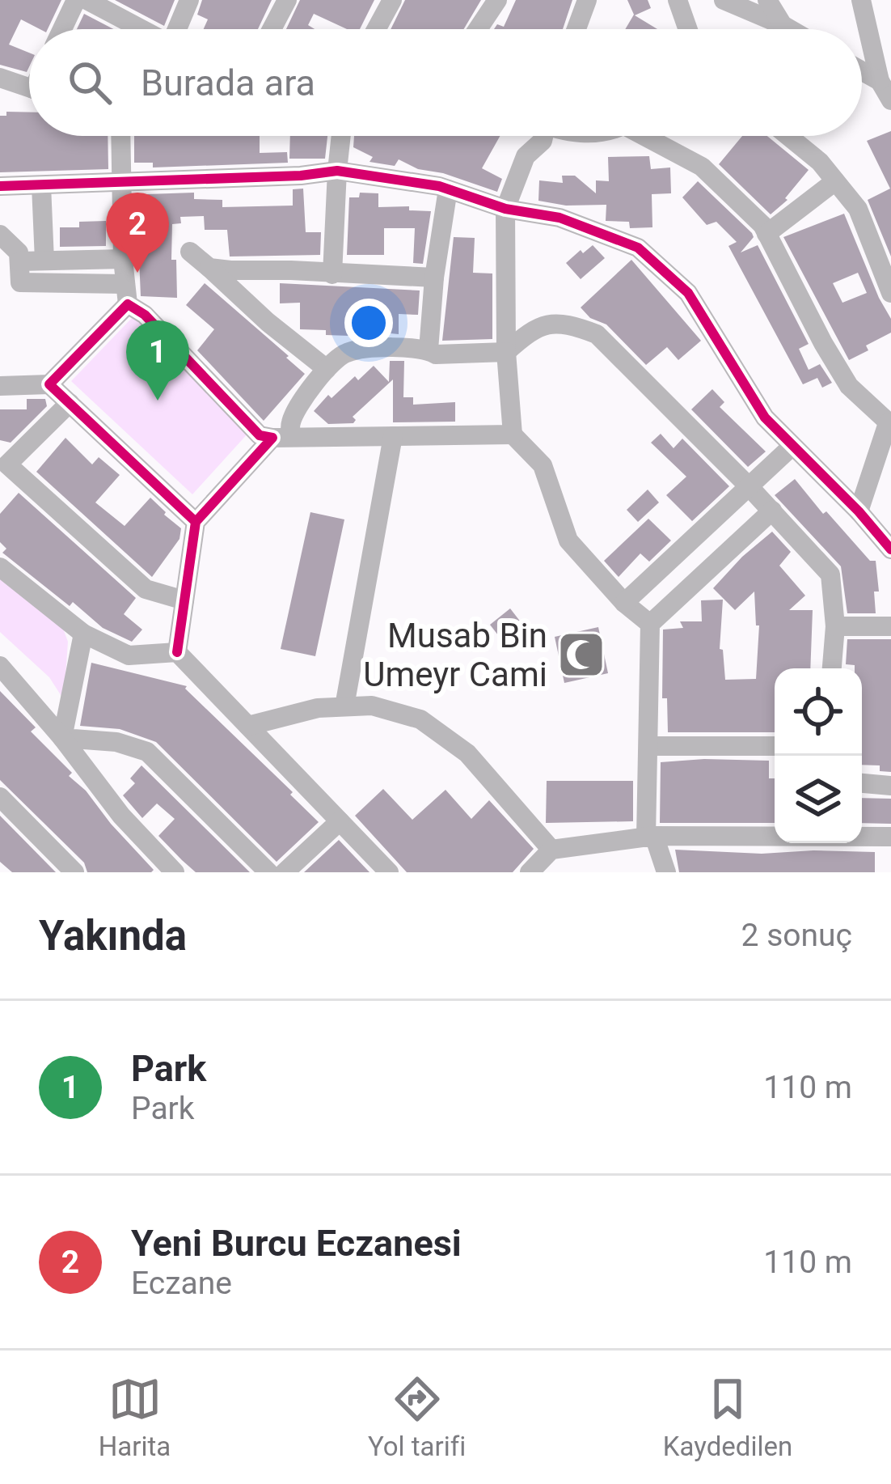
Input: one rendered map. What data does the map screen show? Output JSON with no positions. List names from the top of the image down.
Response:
{
  "places": {
    "mosque": ["Musab Bin Umeyr Cami"]
  },
  "page": {
    "search": "Burada ara",
    "pins": ["2", "1"],
    "heading": ["Yakında", "2 sonuç"],
    "list": [
      {
        "mark": "1",
        "name": "Park",
        "note": "Park",
        "value": "110 m"
      },
      {
        "mark": "2",
        "name": "Yeni Burcu Eczanesi",
        "note": "Eczane",
        "value": "110 m"
      }
    ],
    "nav": ["Harita", "Yol tarifi", "Kaydedilen"]
  }
}
